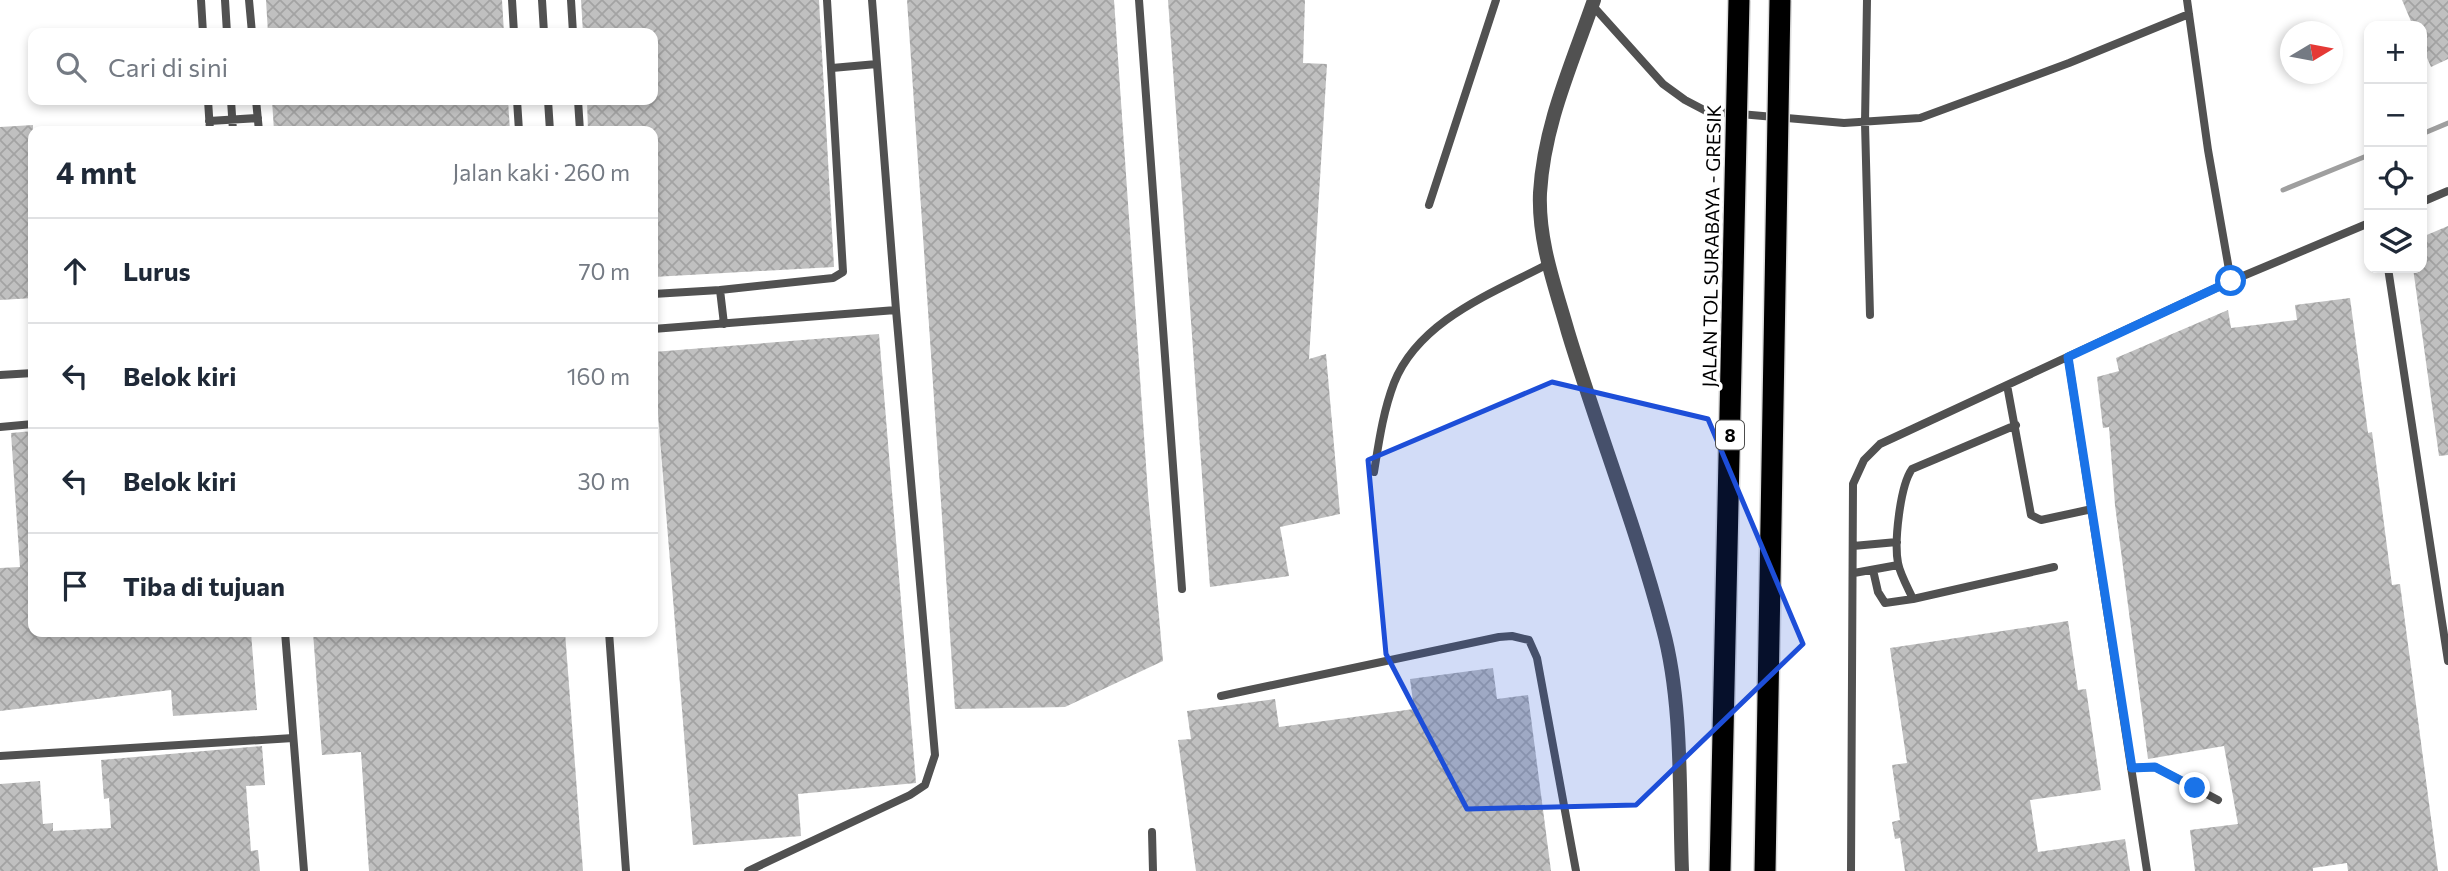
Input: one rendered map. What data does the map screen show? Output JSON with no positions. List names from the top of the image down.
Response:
{
  "streets": {
    "highway": ["JALAN TOL SURABAYA - GRESIK", "8"]
  },
  "north": "right",
  "page": {
    "map_buttons": ["+", "−"],
    "search": "Cari di sini",
    "heading": ["4 mnt", "Jalan kaki · 260 m"],
    "list": [
      ["Lurus", "70 m"],
      ["Belok kiri", "160 m"],
      ["Belok kiri", "30 m"],
      "Tiba di tujuan"
    ]
  }
}
